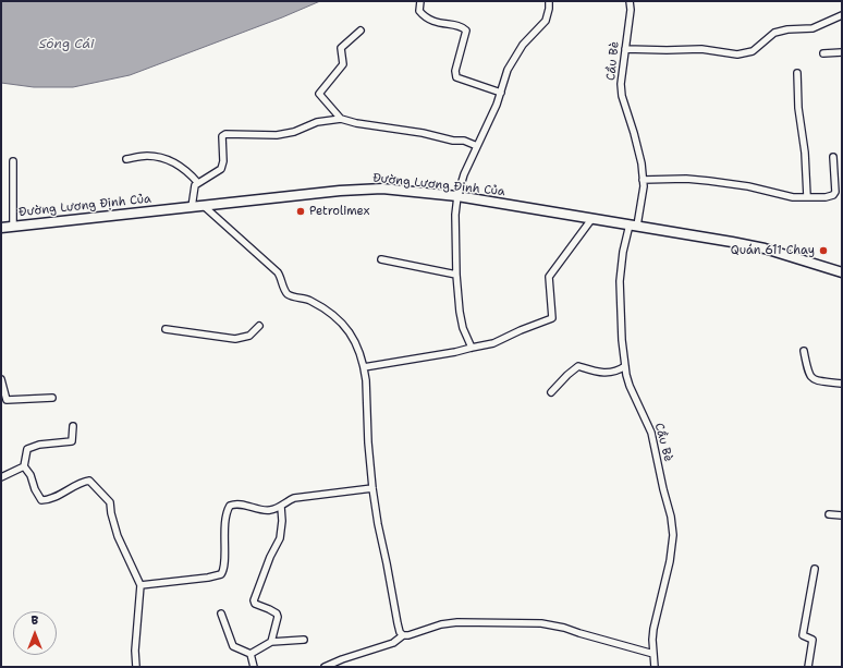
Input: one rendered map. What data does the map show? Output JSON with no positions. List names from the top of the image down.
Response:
{
  "streets": {
    "street": ["Cầu Bè", "Đường Lương Định Của"]
  },
  "crossings": [
    ["Cầu Bè", "Đường Lương Định Của"]
  ],
  "water": ["Sông Cái"],
  "places": ["Petrolimex", "Quán 611 Chay"],
  "north": "top"
}
